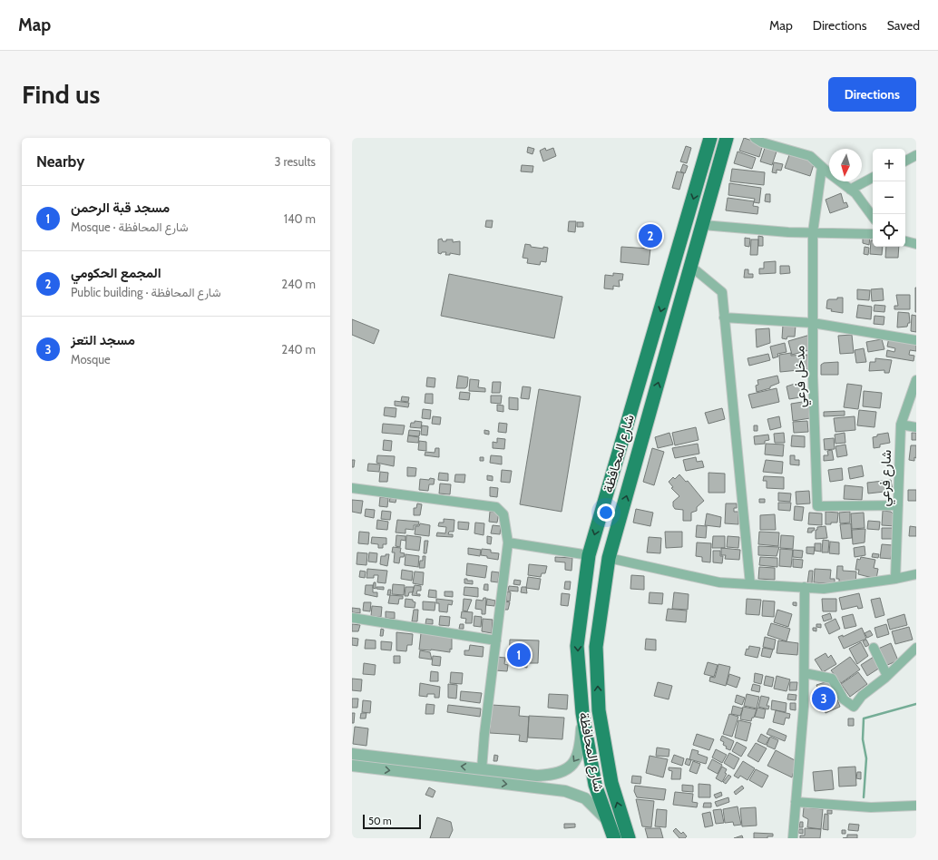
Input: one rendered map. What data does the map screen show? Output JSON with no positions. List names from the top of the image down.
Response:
{
  "streets": {
    "main road": ["شارع المحافظة"],
    "street": ["مدخل فرعي", "شارع فرعي"]
  },
  "crossings": [
    ["مدخل فرعي", "شارع فرعي"]
  ],
  "scale_bar": "50 m",
  "north": "bottom",
  "page": {
    "header": "Map",
    "nav": ["Map", "Directions", "Saved"],
    "buttons": "Directions",
    "title": "Find us",
    "heading": ["Nearby", "3 results"],
    "map_buttons": ["+", "−"],
    "list": [
      {
        "mark": "1",
        "name": "مسجد قبة الرحمن",
        "note": "Mosque · شارع المحافظة",
        "value": "140 m"
      },
      {
        "mark": "2",
        "name": "المجمع الحكومي",
        "note": "Public building · شارع المحافظة",
        "value": "240 m"
      },
      {
        "mark": "3",
        "name": "مسجد التعز",
        "note": "Mosque",
        "value": "240 m"
      }
    ],
    "pins": ["2", "1", "3"],
    "scale": "50 m"
  }
}
